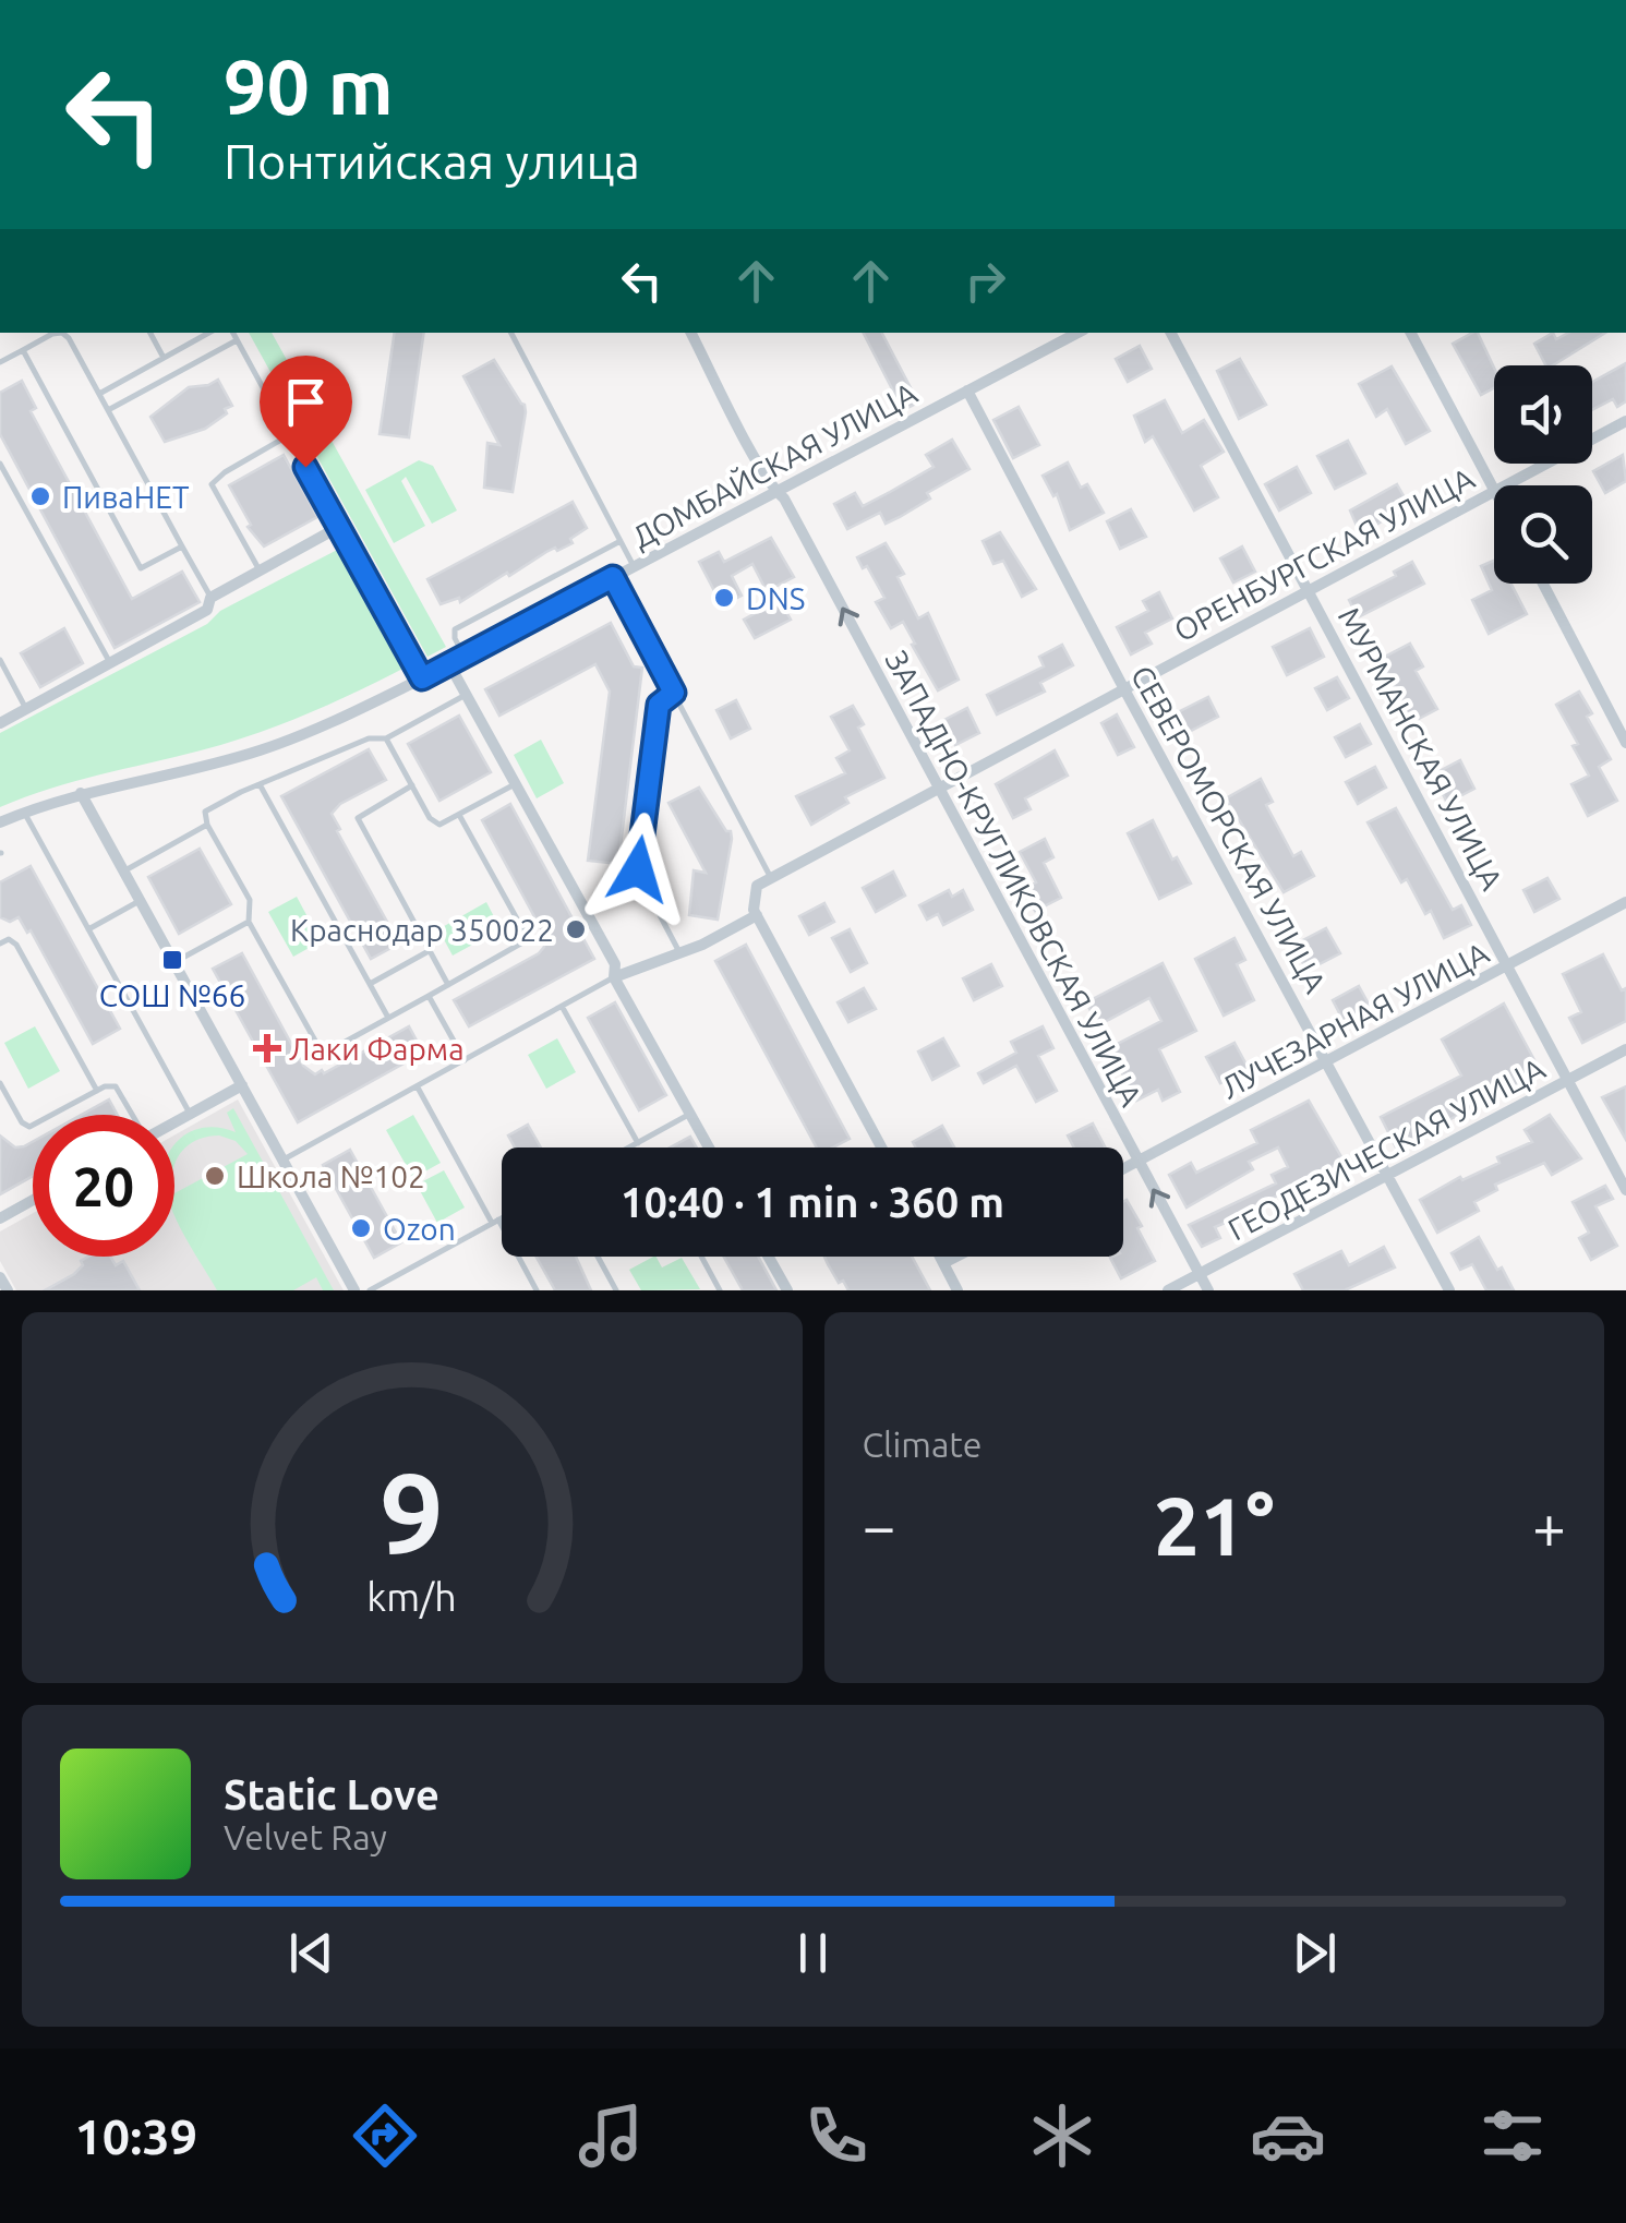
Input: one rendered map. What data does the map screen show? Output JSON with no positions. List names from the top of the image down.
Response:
{
  "streets": {
    "street": [
      "ДОМБАЙСКАЯ УЛИЦА",
      "ОРЕНБУРГСКАЯ УЛИЦА",
      "МУРМАНСКАЯ УЛИЦА",
      "СЕВЕРОМОРСКАЯ УЛИЦА",
      "ЗАПАДНО-КРУГЛИКОВСКАЯ УЛИЦА",
      "ЛУЧЕЗАРНАЯ УЛИЦА",
      "ГЕОДЕЗИЧЕСКАЯ УЛИЦА"
    ]
  },
  "crossings": [
    ["ДОМБАЙСКАЯ УЛИЦА", "СЕВЕРОМОРСКАЯ УЛИЦА"],
    ["ДОМБАЙСКАЯ УЛИЦА", "ЗАПАДНО-КРУГЛИКОВСКАЯ УЛИЦА"],
    ["ОРЕНБУРГСКАЯ УЛИЦА", "МУРМАНСКАЯ УЛИЦА"],
    ["ОРЕНБУРГСКАЯ УЛИЦА", "СЕВЕРОМОРСКАЯ УЛИЦА"],
    ["ОРЕНБУРГСКАЯ УЛИЦА", "ЗАПАДНО-КРУГЛИКОВСКАЯ УЛИЦА"],
    ["МУРМАНСКАЯ УЛИЦА", "ЛУЧЕЗАРНАЯ УЛИЦА"],
    ["МУРМАНСКАЯ УЛИЦА", "ГЕОДЕЗИЧЕСКАЯ УЛИЦА"],
    ["СЕВЕРОМОРСКАЯ УЛИЦА", "ЛУЧЕЗАРНАЯ УЛИЦА"],
    ["СЕВЕРОМОРСКАЯ УЛИЦА", "ГЕОДЕЗИЧЕСКАЯ УЛИЦА"],
    ["ЗАПАДНО-КРУГЛИКОВСКАЯ УЛИЦА", "ЛУЧЕЗАРНАЯ УЛИЦА"],
    ["ЗАПАДНО-КРУГЛИКОВСКАЯ УЛИЦА", "ГЕОДЕЗИЧЕСКАЯ УЛИЦА"]
  ],
  "one_way": ["ЗАПАДНО-КРУГЛИКОВСКАЯ УЛИЦА"],
  "places": {
    "other": [
      "ПиваНЕТ",
      "DNS",
      "Краснодар 350022",
      "Школа №102",
      "Ozon"
    ],
    "transit": ["СОШ №66"],
    "health": ["Лаки Фарма"]
  },
  "page": {
    "turn": ["90 m", "Понтийская улица"],
    "limit": "20",
    "trip": "10:40 · 1 min · 360 m",
    "tile": "Climate",
    "heat": ["−", "21°", "+"],
    "song": ["Static Love", "Velvet Ray"],
    "tabs": "10:39",
    "gauge": ["9", "km/h"]
  }
}
